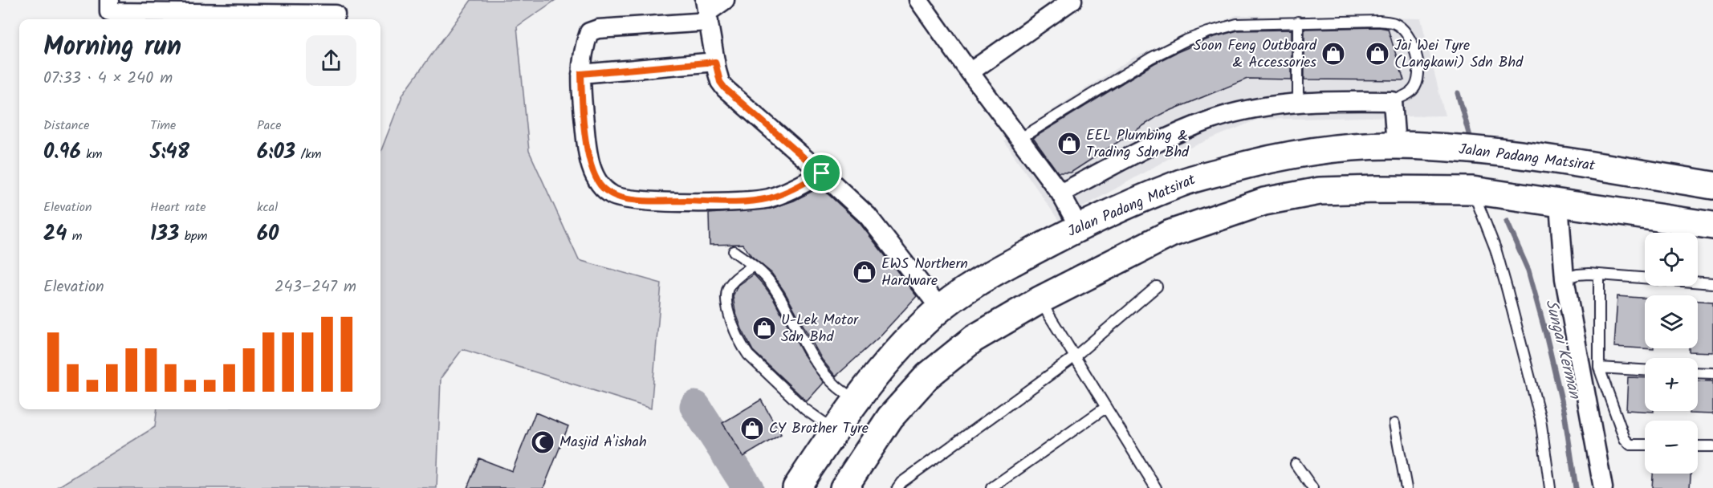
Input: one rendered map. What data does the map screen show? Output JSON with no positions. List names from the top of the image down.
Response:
{
  "streets": {
    "main road": ["Jalan Padang Matsirat"]
  },
  "water": ["Sungai Kerman"],
  "places": {
    "shop": [
      "Soon Feng Outboard & Accessories",
      "Jai Wei Tyre (Langkawi) Sdn Bhd",
      "EEL Plumbing & Trading Sdn Bhd",
      "EWS Northern Hardware",
      "U-Lek Motor Sdn Bhd",
      "CY Brother Tyre"
    ],
    "mosque": ["Masjid A'ishah"]
  },
  "page": {
    "heading": ["Morning run", "07:33 · 4 × 240 m"],
    "stats": [
      ["Distance", "0.96 km"],
      ["Time", "5:48"],
      ["Pace", "6:03 /km"],
      ["Elevation", "24 m"],
      ["Heart rate", "133 bpm"],
      ["kcal", "60"]
    ],
    "map_buttons": ["+", "−"],
    "chart": ["Elevation", "243–247 m"]
  }
}
